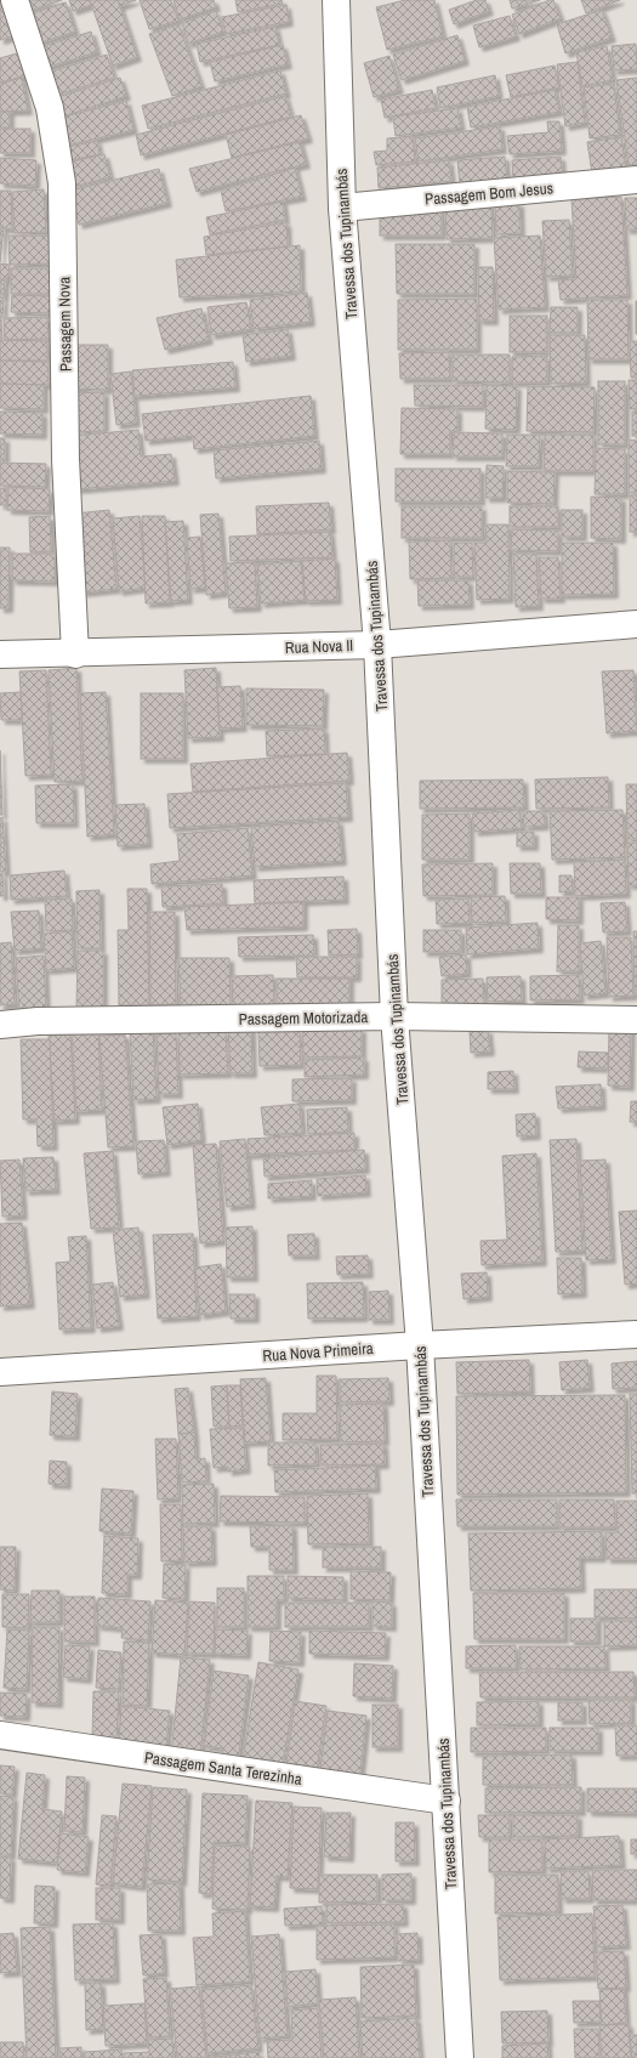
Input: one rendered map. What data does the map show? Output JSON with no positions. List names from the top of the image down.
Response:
{
  "streets": {
    "street": [
      "Passagem Bom Jesus",
      "Travessa dos Tupinambás",
      "Passagem Nova",
      "Rua Nova II",
      "Passagem Motorizada",
      "Rua Nova Primeira",
      "Passagem Santa Terezinha"
    ]
  },
  "crossings": [
    ["Passagem Bom Jesus", "Travessa dos Tupinambás"],
    ["Travessa dos Tupinambás", "Rua Nova II"],
    ["Travessa dos Tupinambás", "Passagem Motorizada"],
    ["Travessa dos Tupinambás", "Rua Nova Primeira"],
    ["Travessa dos Tupinambás", "Passagem Santa Terezinha"],
    ["Passagem Nova", "Rua Nova II"]
  ]
}
